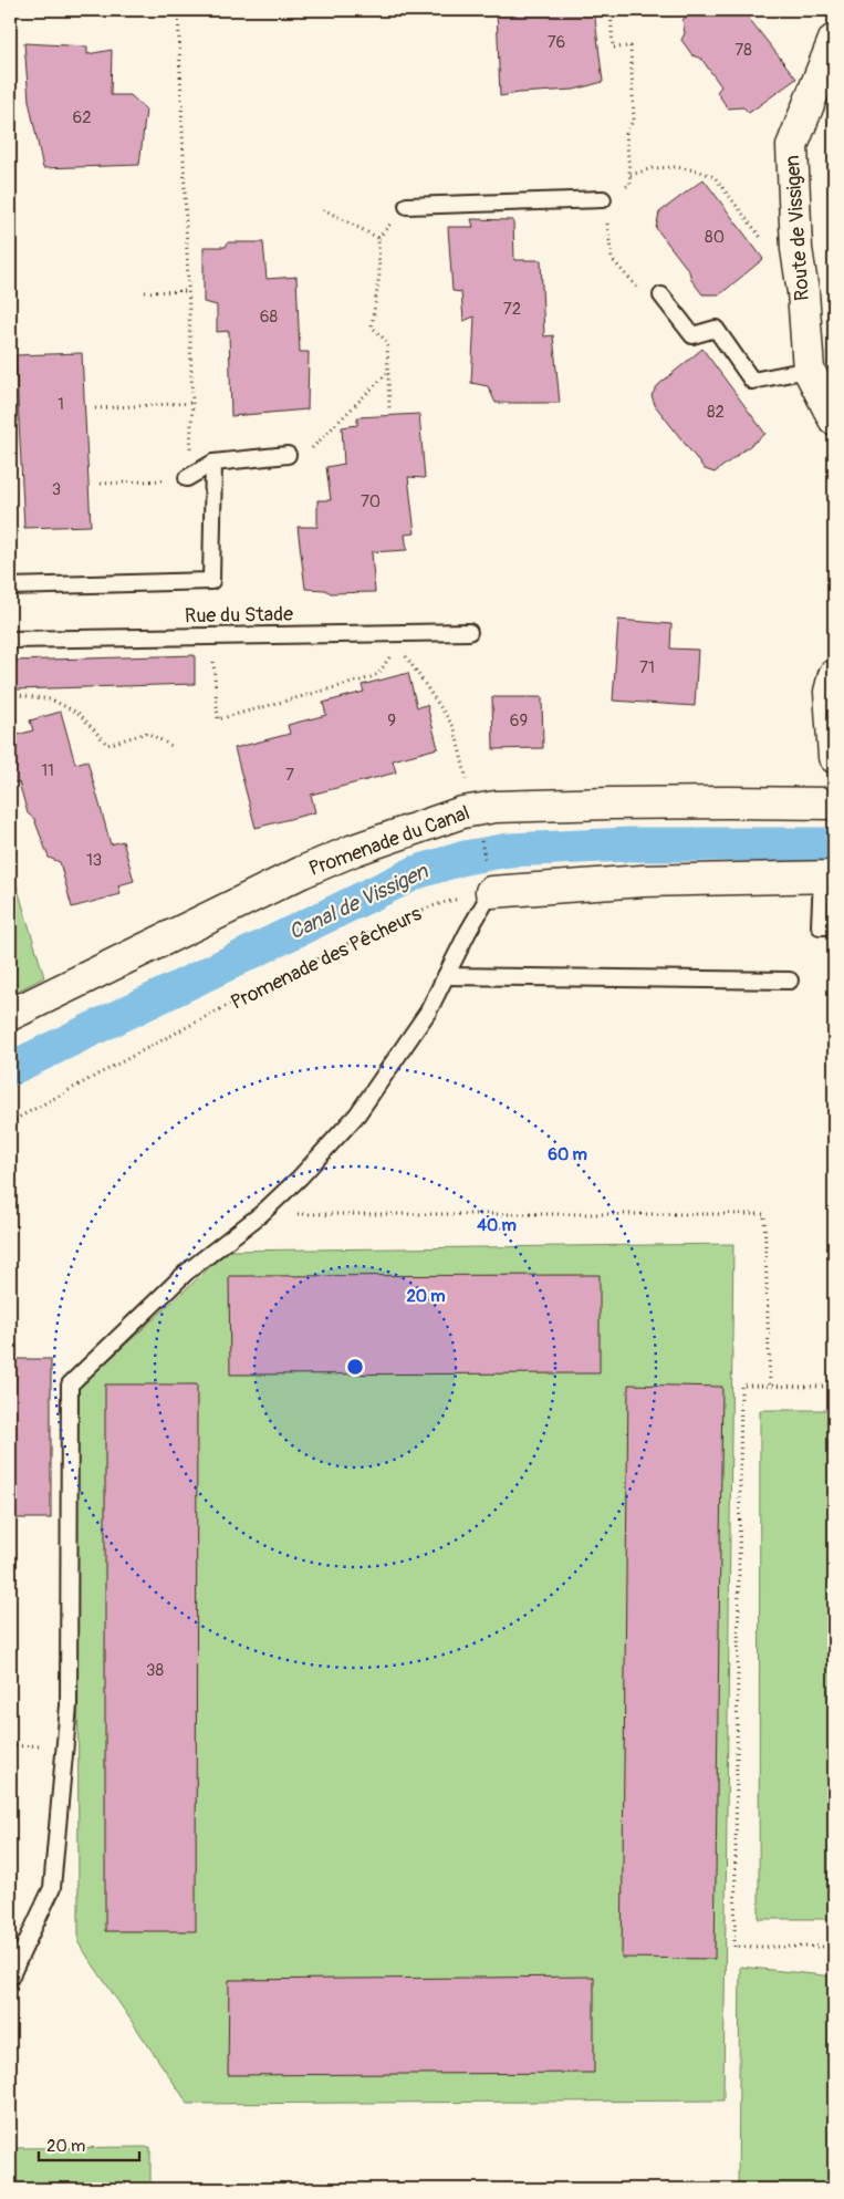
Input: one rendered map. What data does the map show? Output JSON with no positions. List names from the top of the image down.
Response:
{
  "streets": {
    "street": ["Route de Vissigen", "Promenade du Canal"],
    "lane": ["Rue du Stade"],
    "path": ["Promenade des Pêcheurs"]
  },
  "water": ["Canal de Vissigen"],
  "house_numbers": [
    "76",
    "78",
    "62",
    "80",
    "72",
    "68",
    "1",
    "82",
    "3",
    "70",
    "71",
    "9",
    "69",
    "11",
    "7",
    "13",
    "38"
  ],
  "scale_bar": "20 m",
  "rings": ["60 m", "40 m", "20 m"]
}
